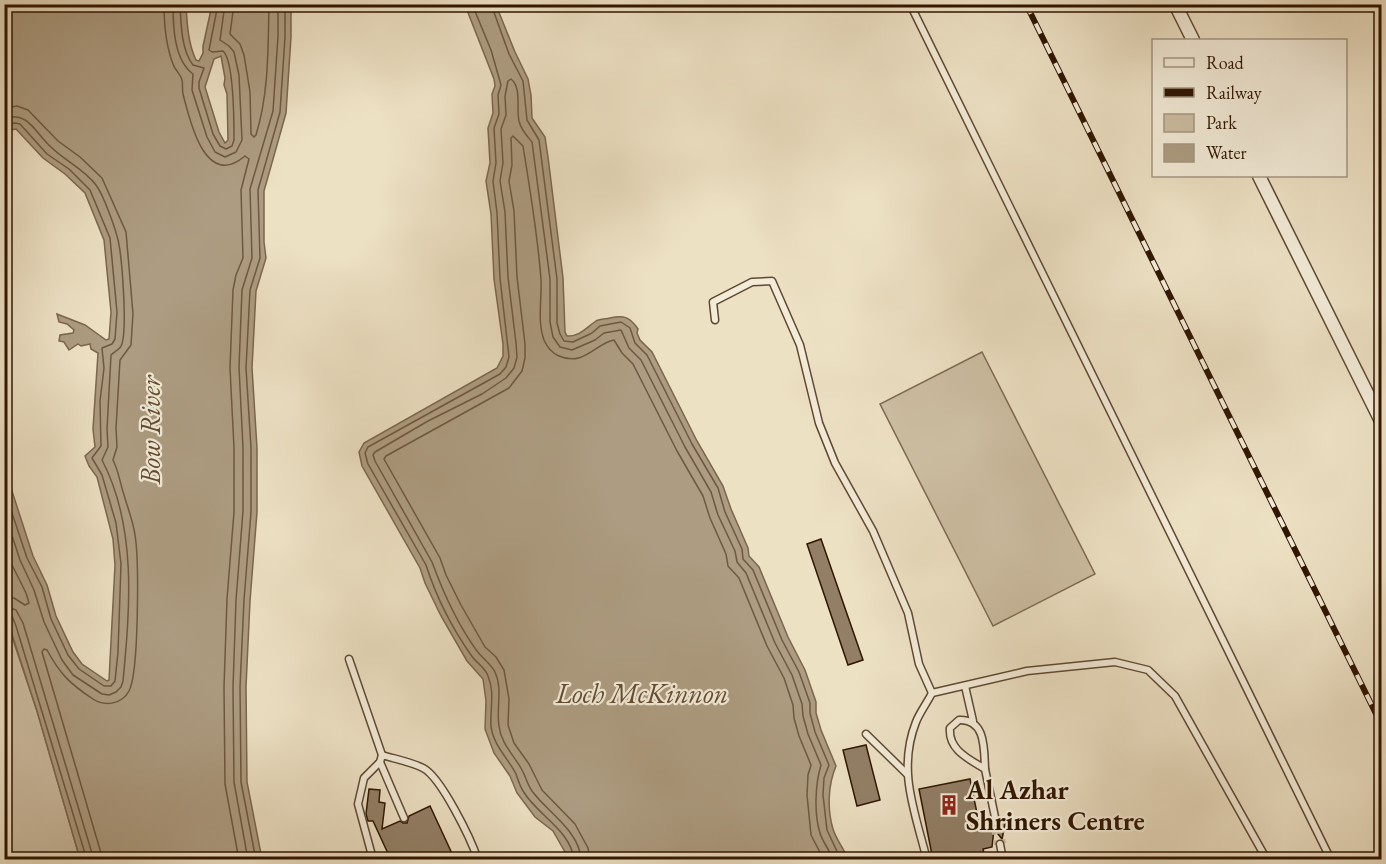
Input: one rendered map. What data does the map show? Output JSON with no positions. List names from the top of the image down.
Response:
{
  "water": ["Bow River", "Loch McKinnon"],
  "places": {
    "building": ["Al Azhar Shriners Centre"]
  },
  "legend": [
    "Road",
    "Railway",
    "Park",
    "Water"
  ]
}
